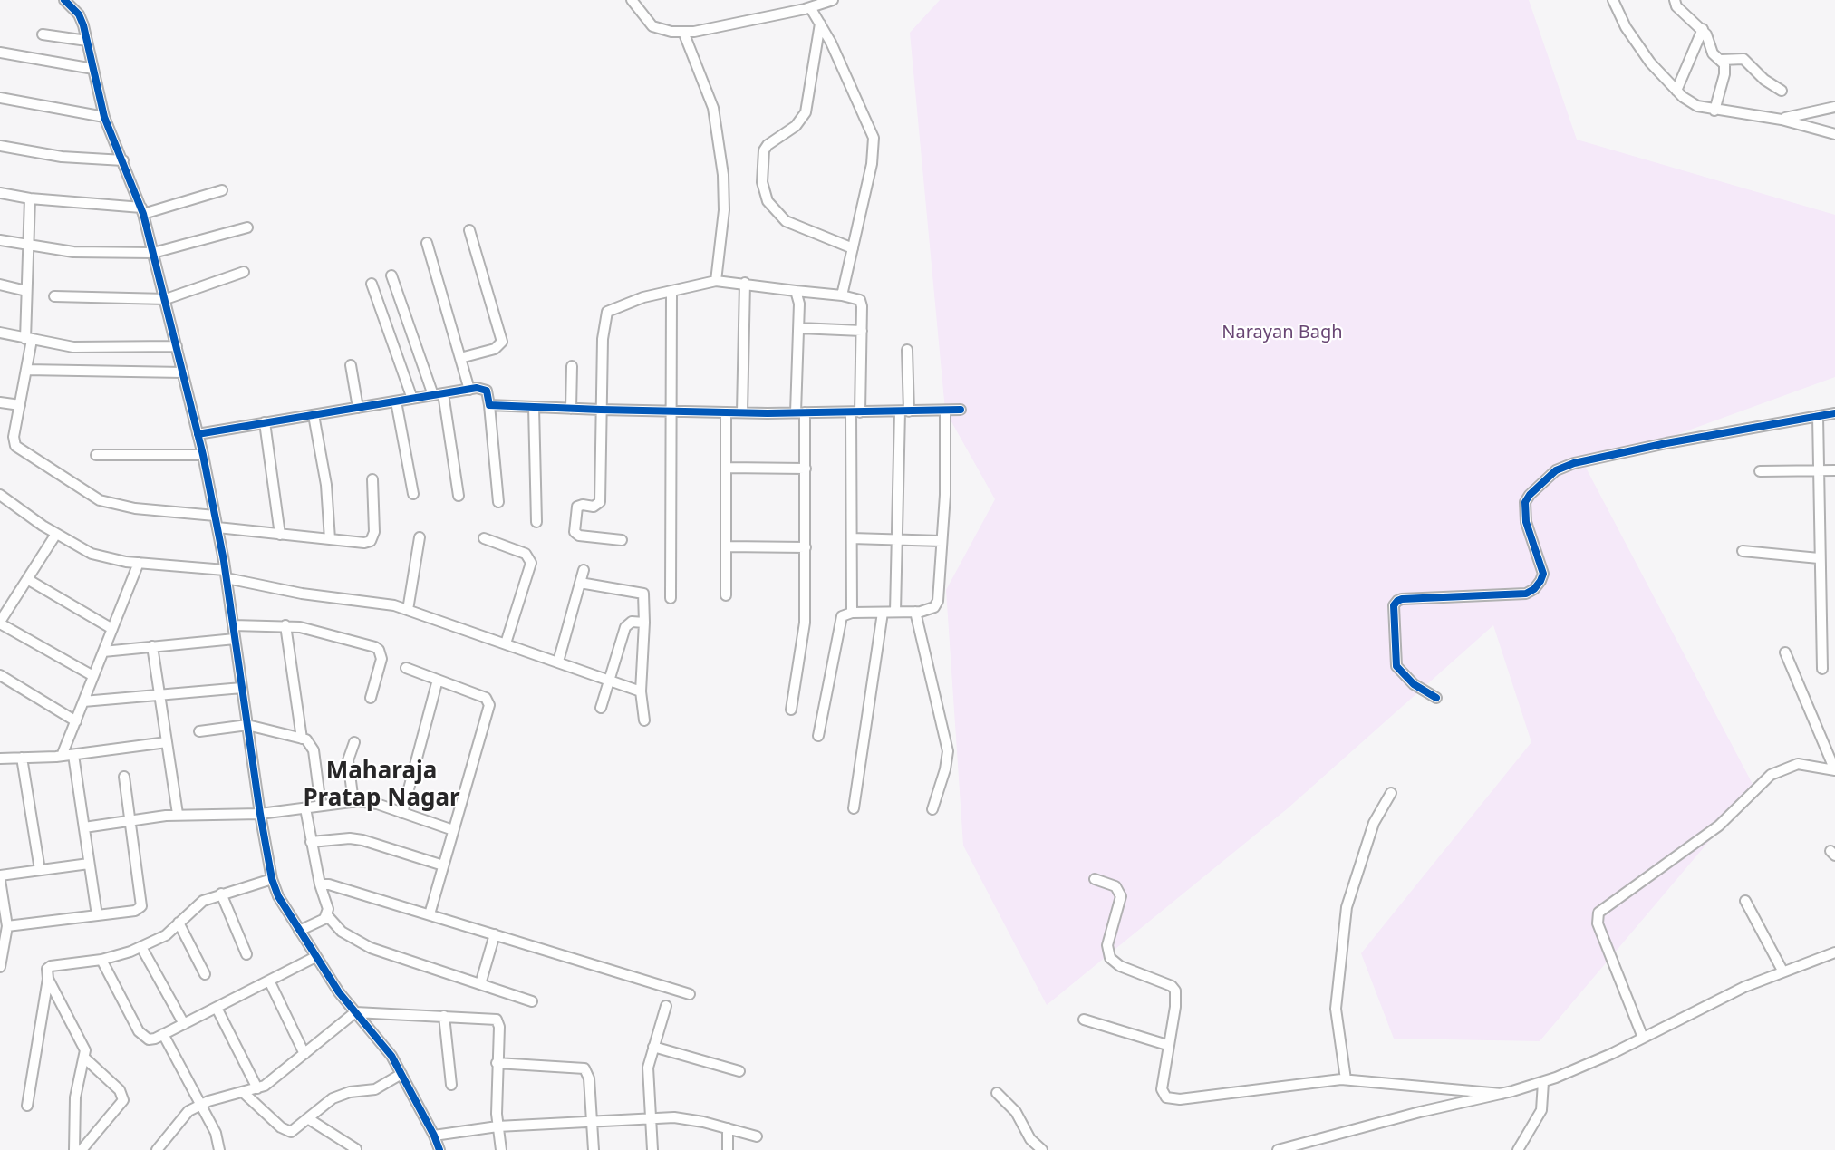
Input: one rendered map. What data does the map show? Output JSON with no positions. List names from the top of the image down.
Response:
{
  "districts": ["Maharaja Pratap Nagar"],
  "parks": ["Narayan Bagh"]
}
